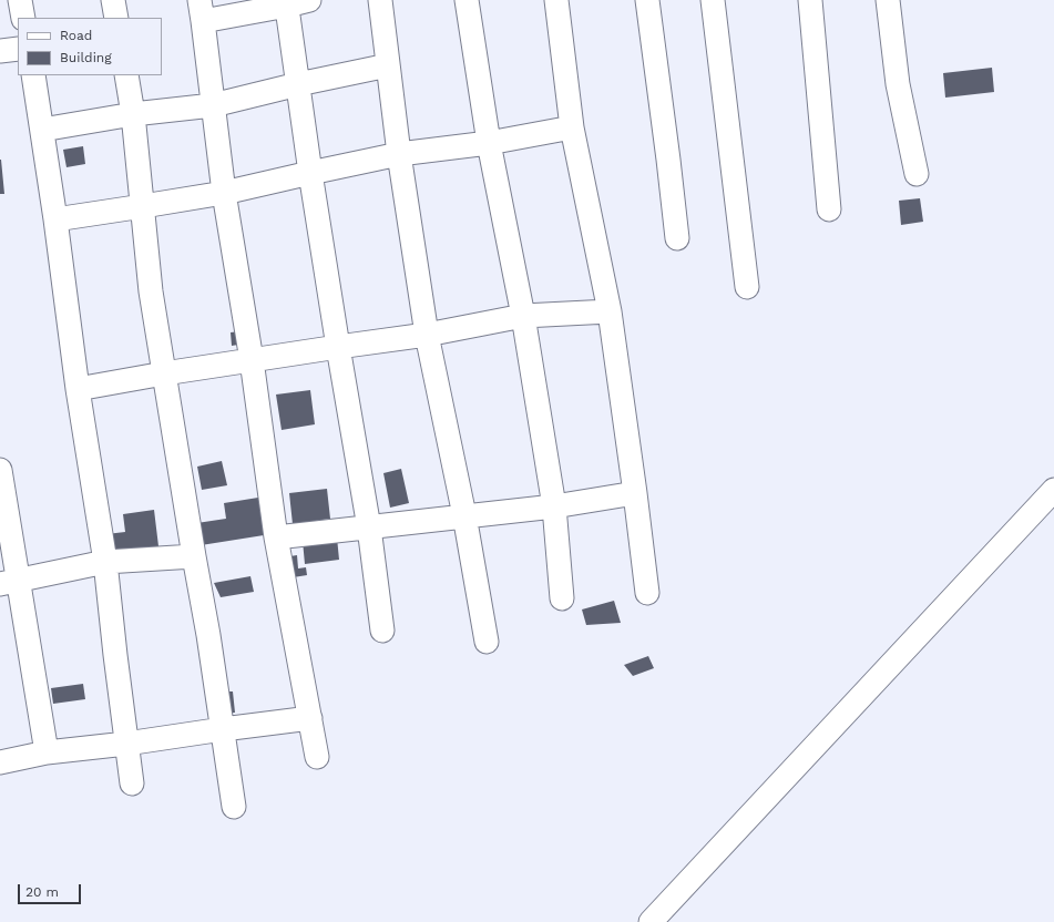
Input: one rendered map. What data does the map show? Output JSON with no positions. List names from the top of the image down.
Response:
{
  "legend": ["Road", "Building"],
  "scale_bar": "20 m"
}
